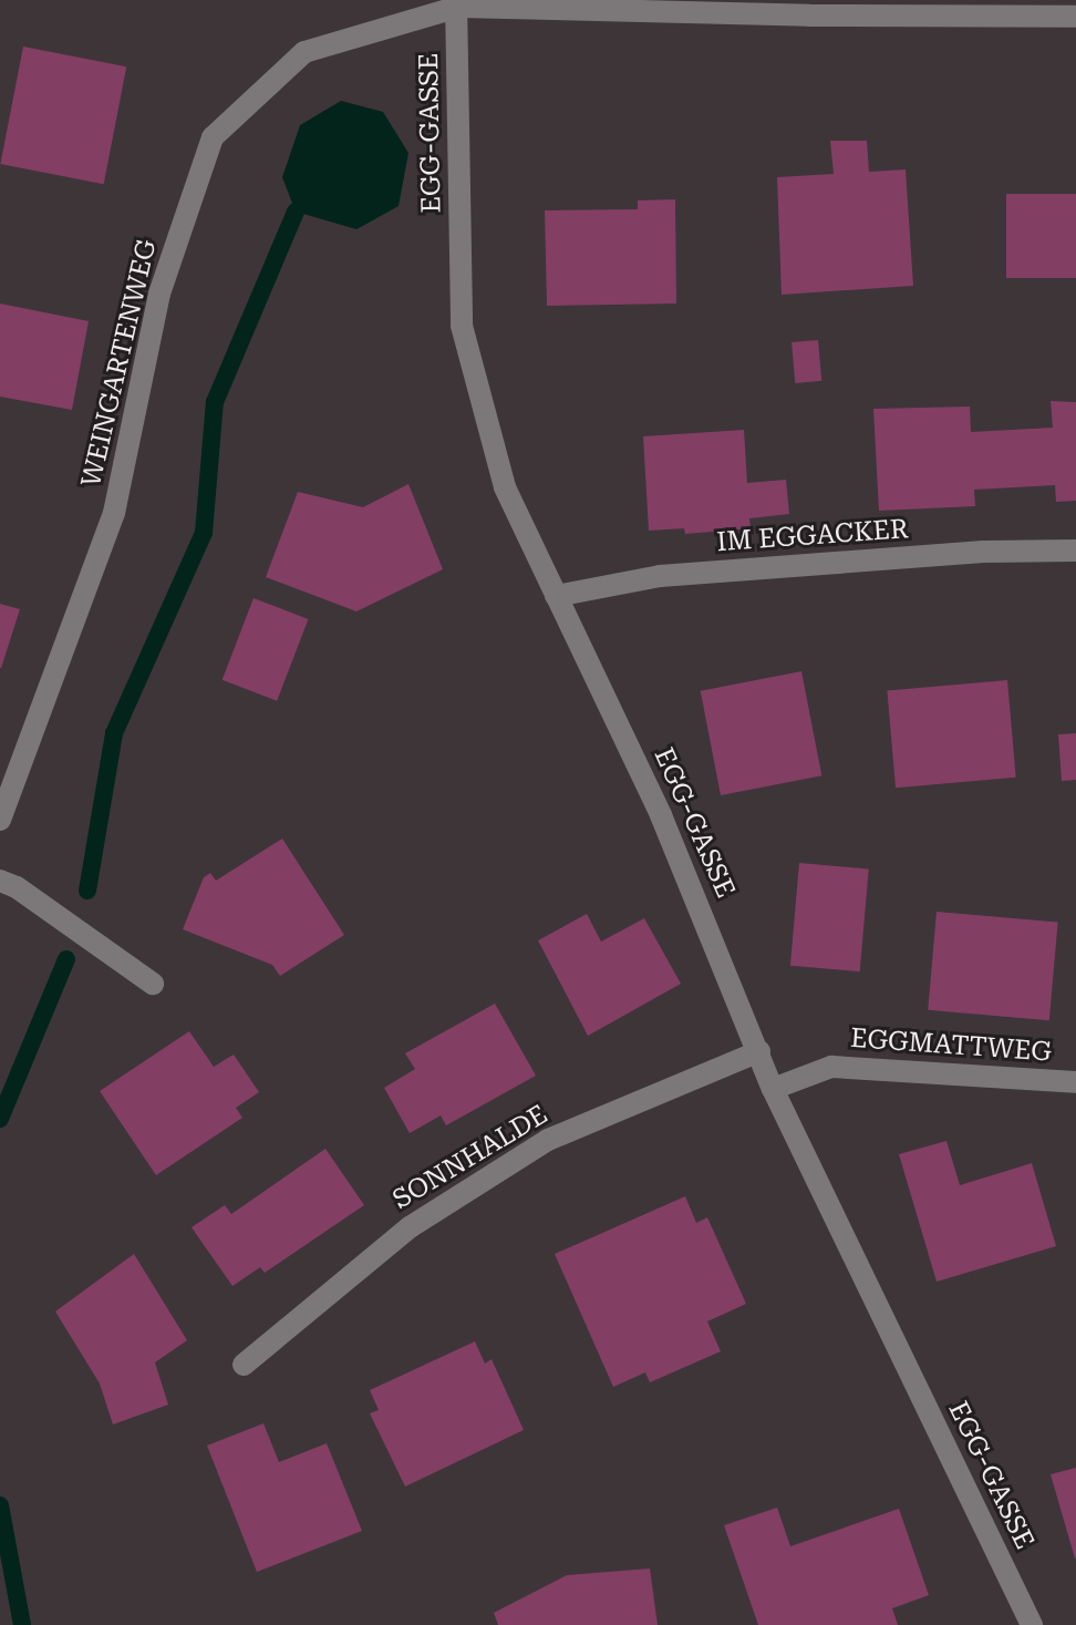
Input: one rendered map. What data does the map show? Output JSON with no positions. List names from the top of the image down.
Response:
{
  "streets": {
    "street": [
      "EGG-GASSE",
      "WEINGARTENWEG",
      "IM EGGACKER",
      "EGGMATTWEG",
      "SONNHALDE"
    ]
  },
  "crossings": [
    ["EGG-GASSE", "WEINGARTENWEG"],
    ["EGG-GASSE", "IM EGGACKER"],
    ["EGG-GASSE", "EGGMATTWEG"],
    ["EGG-GASSE", "SONNHALDE"]
  ]
}
